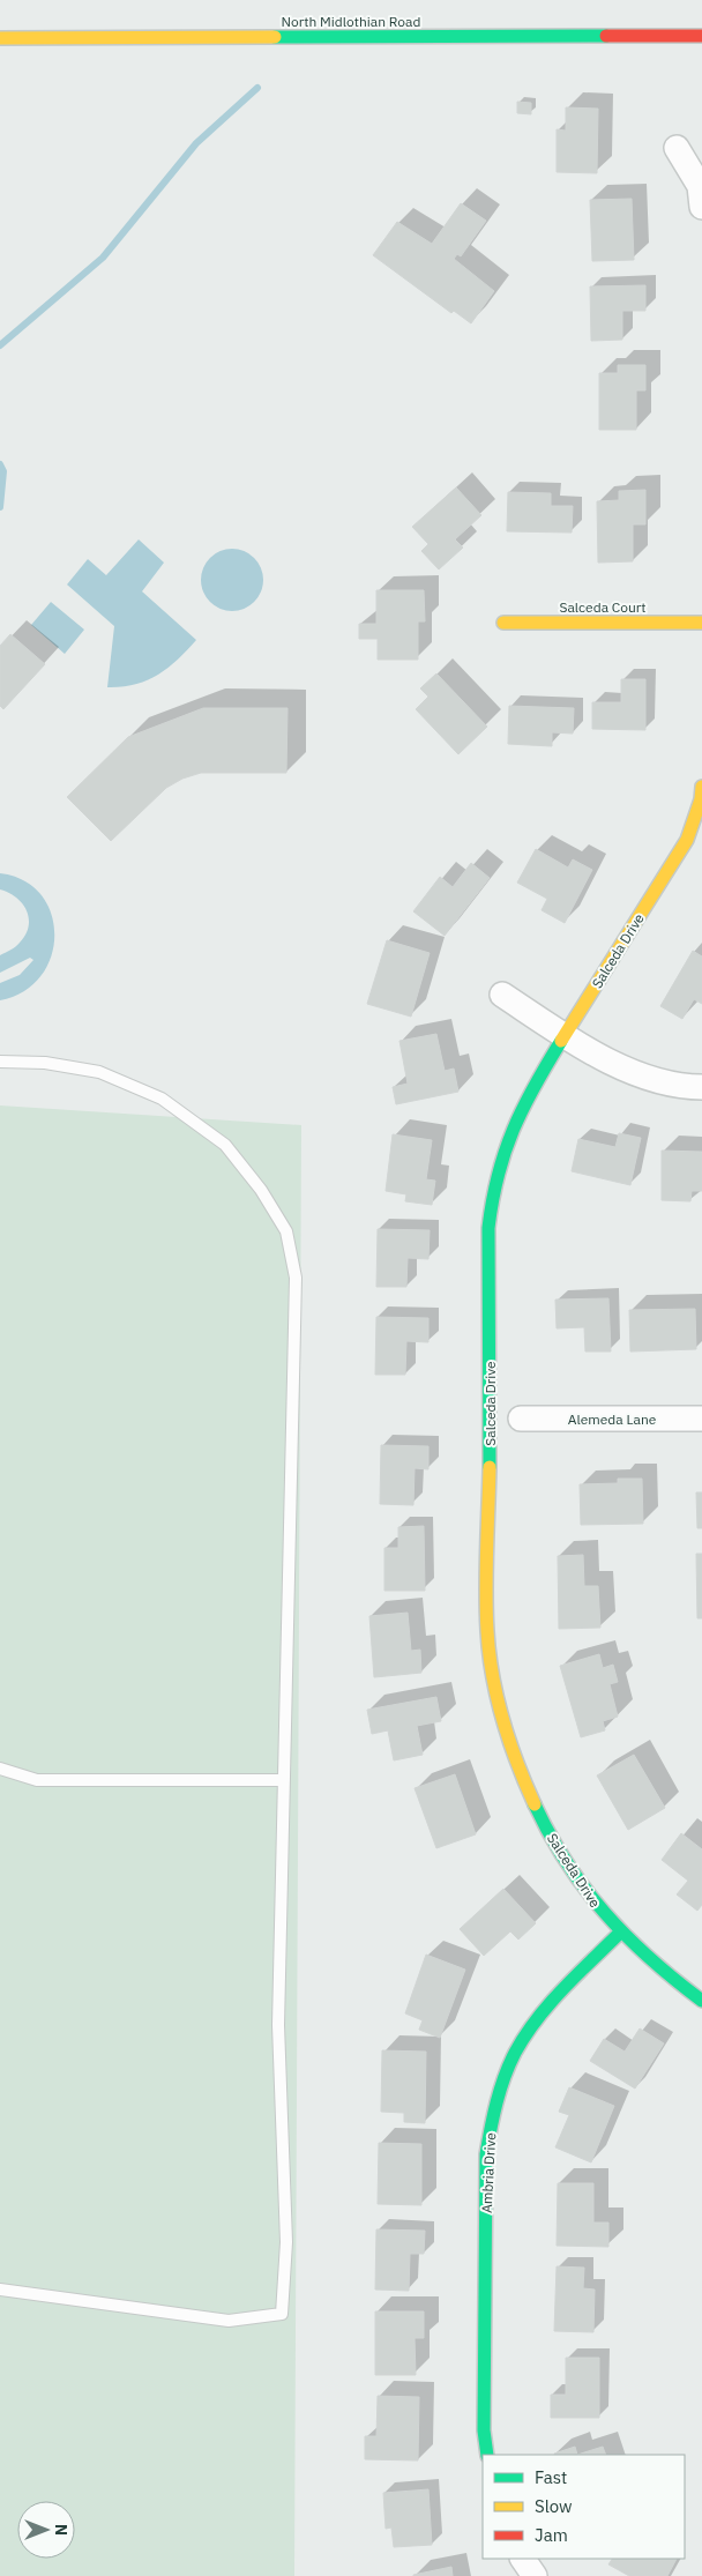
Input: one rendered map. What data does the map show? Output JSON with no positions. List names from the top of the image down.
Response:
{
  "streets": {
    "street": [
      "North Midlothian Road",
      "Salceda Court",
      "Salceda Drive",
      "Alemeda Lane",
      "Ambria Drive"
    ]
  },
  "crossings": [
    ["Salceda Drive", "Ambria Drive"]
  ],
  "legend": ["Fast", "Slow", "Jam"],
  "north": "right"
}
